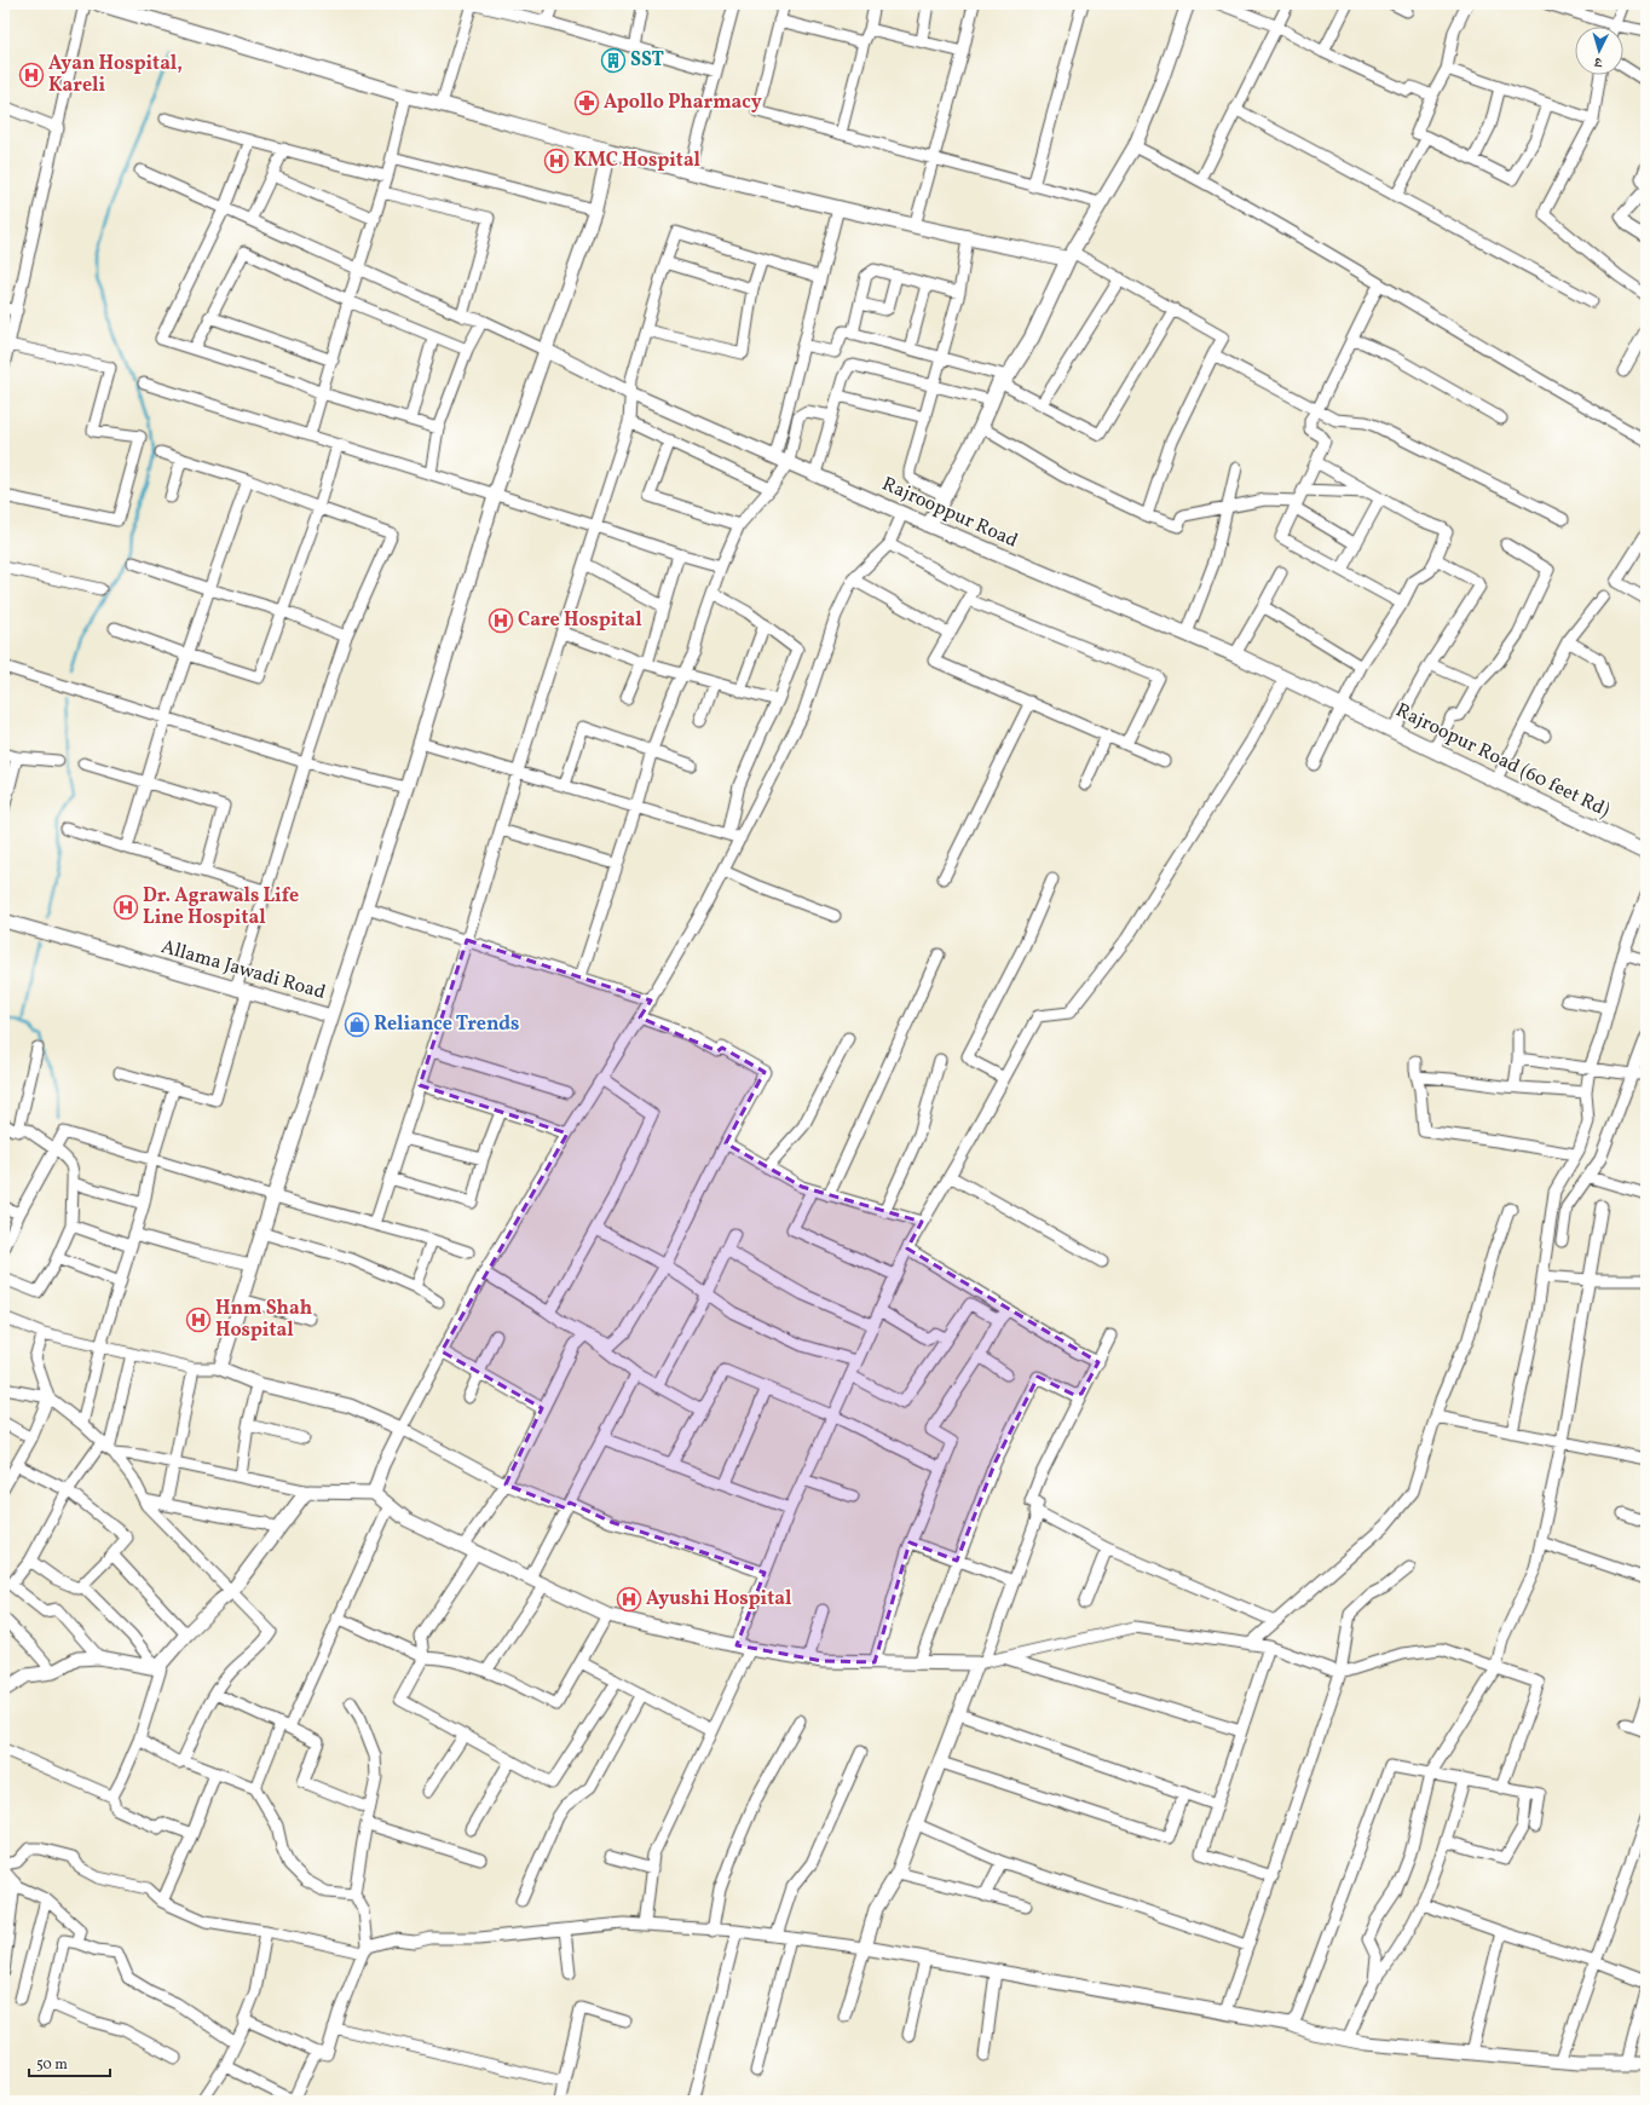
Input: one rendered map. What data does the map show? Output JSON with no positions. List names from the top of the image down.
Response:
{
  "streets": {
    "main road": ["Rajrooppur Road", "Rajroopur Road (60 feet Rd)"],
    "street": ["Allama Jawadi Road"]
  },
  "crossings": [
    ["Rajrooppur Road", "Rajroopur Road (60 feet Rd)"]
  ],
  "places": {
    "building": ["SST"],
    "hospital": [
      "Ayan Hospital, Kareli",
      "KMC Hospital",
      "Care Hospital",
      "Dr. Agrawals Life Line Hospital",
      "Hnm Shah Hospital",
      "Ayushi Hospital"
    ],
    "pharmacy": ["Apollo Pharmacy"],
    "shop": ["Reliance Trends"]
  },
  "scale_bar": "50 m",
  "north": "bottom"
}
